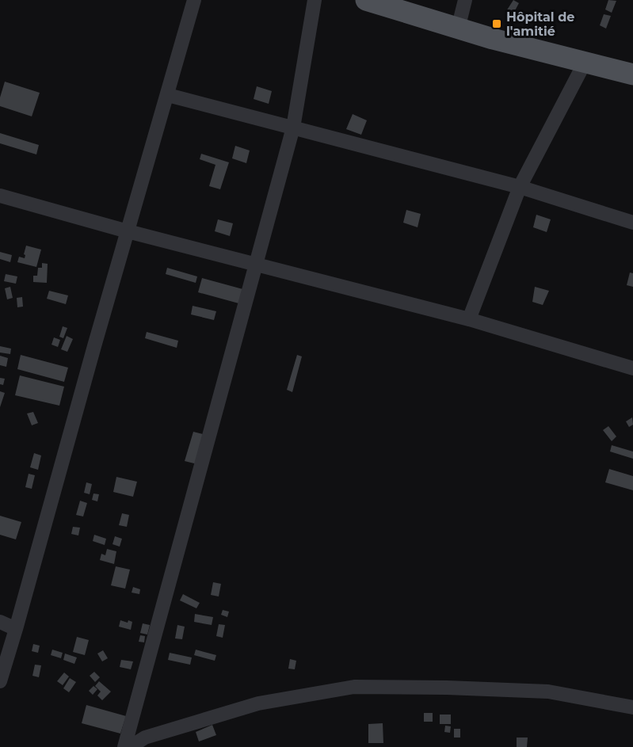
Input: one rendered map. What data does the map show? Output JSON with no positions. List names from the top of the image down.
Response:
{
  "places": {
    "transit": ["Hôpital de l'amitié"]
  }
}
